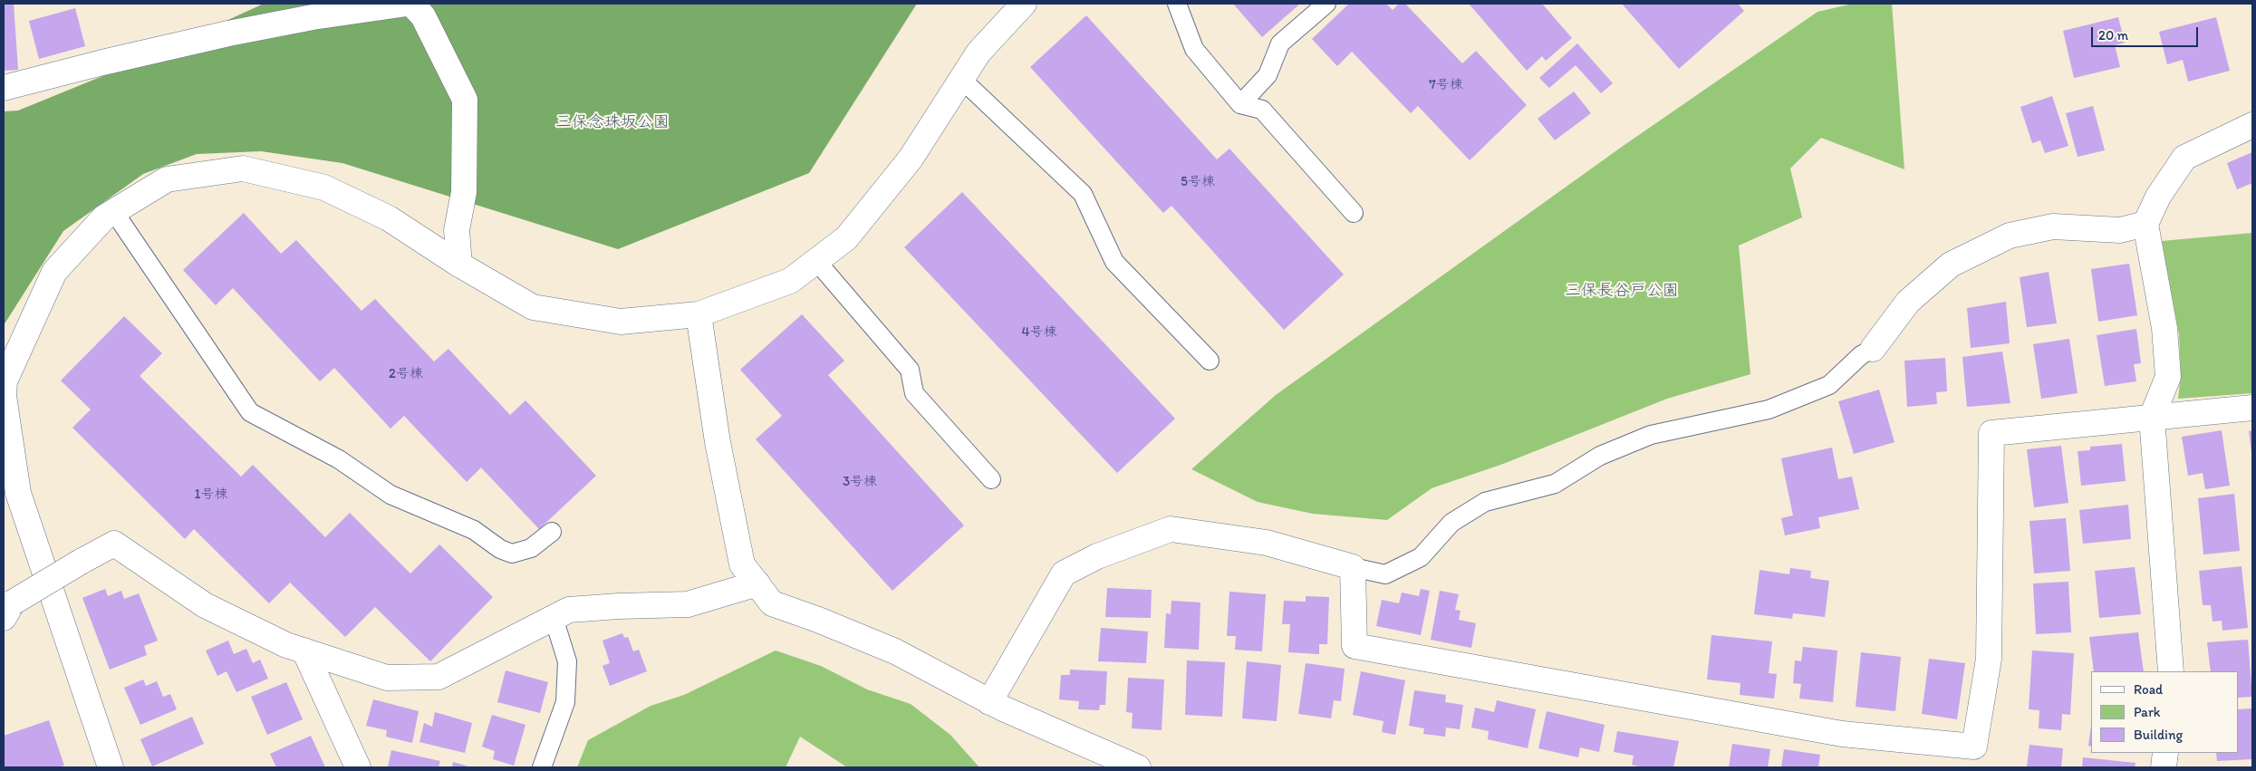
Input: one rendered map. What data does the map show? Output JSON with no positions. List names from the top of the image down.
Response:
{
  "parks": ["三保念珠坂公園", "三保長谷戸公園"],
  "house_numbers": [
    "7号棟",
    "5号棟",
    "4号棟",
    "2号棟",
    "3号棟",
    "1号棟"
  ],
  "legend": ["Road", "Park", "Building"],
  "scale_bar": "20 m"
}
